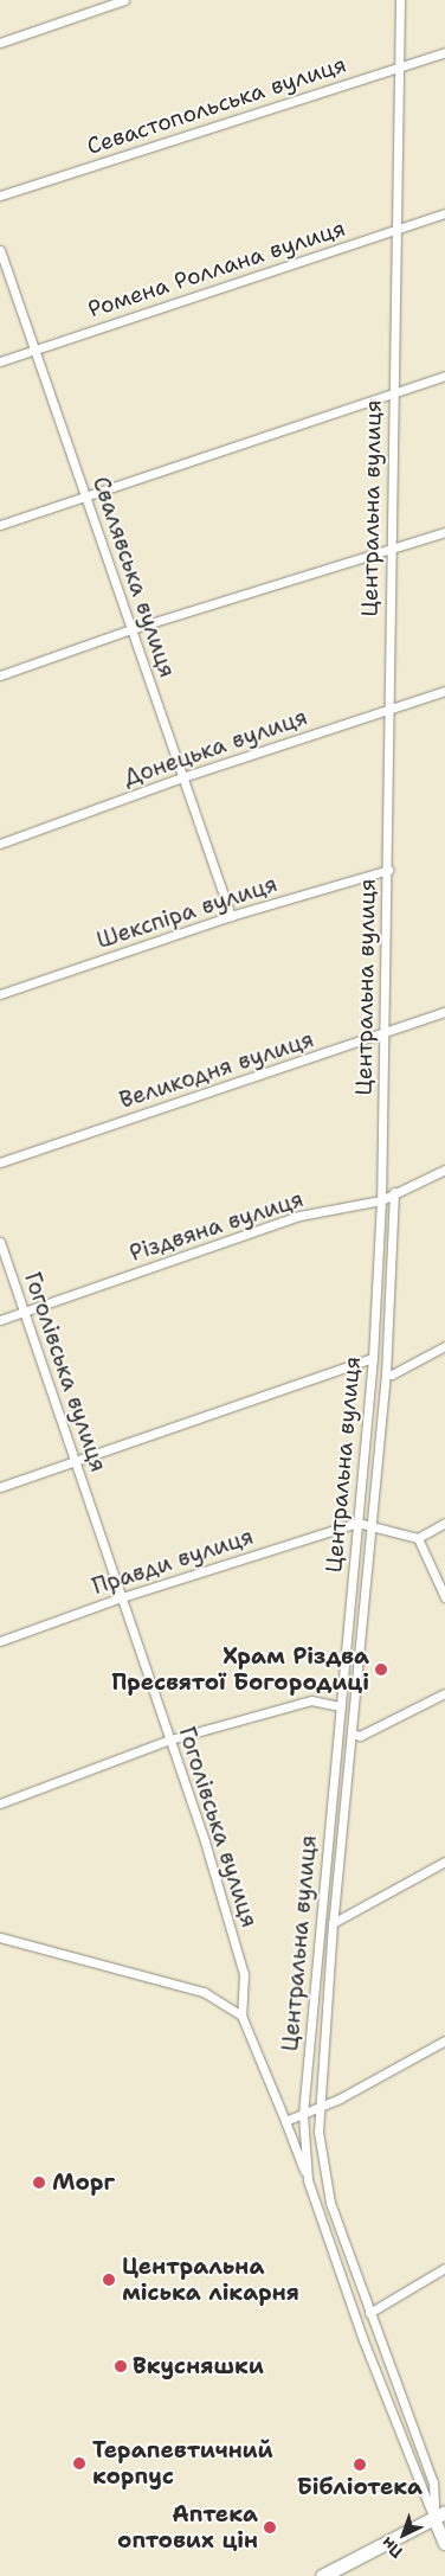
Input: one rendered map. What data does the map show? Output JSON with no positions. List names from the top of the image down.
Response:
{
  "streets": {
    "street": [
      "Севастопольська вулиця",
      "Ромена Роллана вулиця",
      "Центральна вулиця",
      "Свалявська вулиця",
      "Донецька вулиця",
      "Шекспіра вулиця",
      "Великодня вулиця",
      "Різдвяна вулиця",
      "Гоголівська вулиця",
      "Правди вулиця"
    ]
  },
  "crossings": [
    ["Севастопольська вулиця", "Центральна вулиця"],
    ["Ромена Роллана вулиця", "Центральна вулиця"],
    ["Ромена Роллана вулиця", "Свалявська вулиця"],
    ["Центральна вулиця", "Донецька вулиця"],
    ["Центральна вулиця", "Шекспіра вулиця"],
    ["Центральна вулиця", "Великодня вулиця"],
    ["Центральна вулиця", "Різдвяна вулиця"],
    ["Центральна вулиця", "Гоголівська вулиця"],
    ["Центральна вулиця", "Правди вулиця"],
    ["Свалявська вулиця", "Донецька вулиця"],
    ["Свалявська вулиця", "Шекспіра вулиця"],
    ["Різдвяна вулиця", "Гоголівська вулиця"],
    ["Гоголівська вулиця", "Правди вулиця"]
  ],
  "places": [
    "Храм Різдва Пресвятої Богородиці",
    "Морг",
    "Центральна міська лікарня",
    "Вкусняшки",
    "Терапевтичний корпус",
    "Бібліотека",
    "Аптека оптових цін"
  ],
  "north": "bottom left"
}
